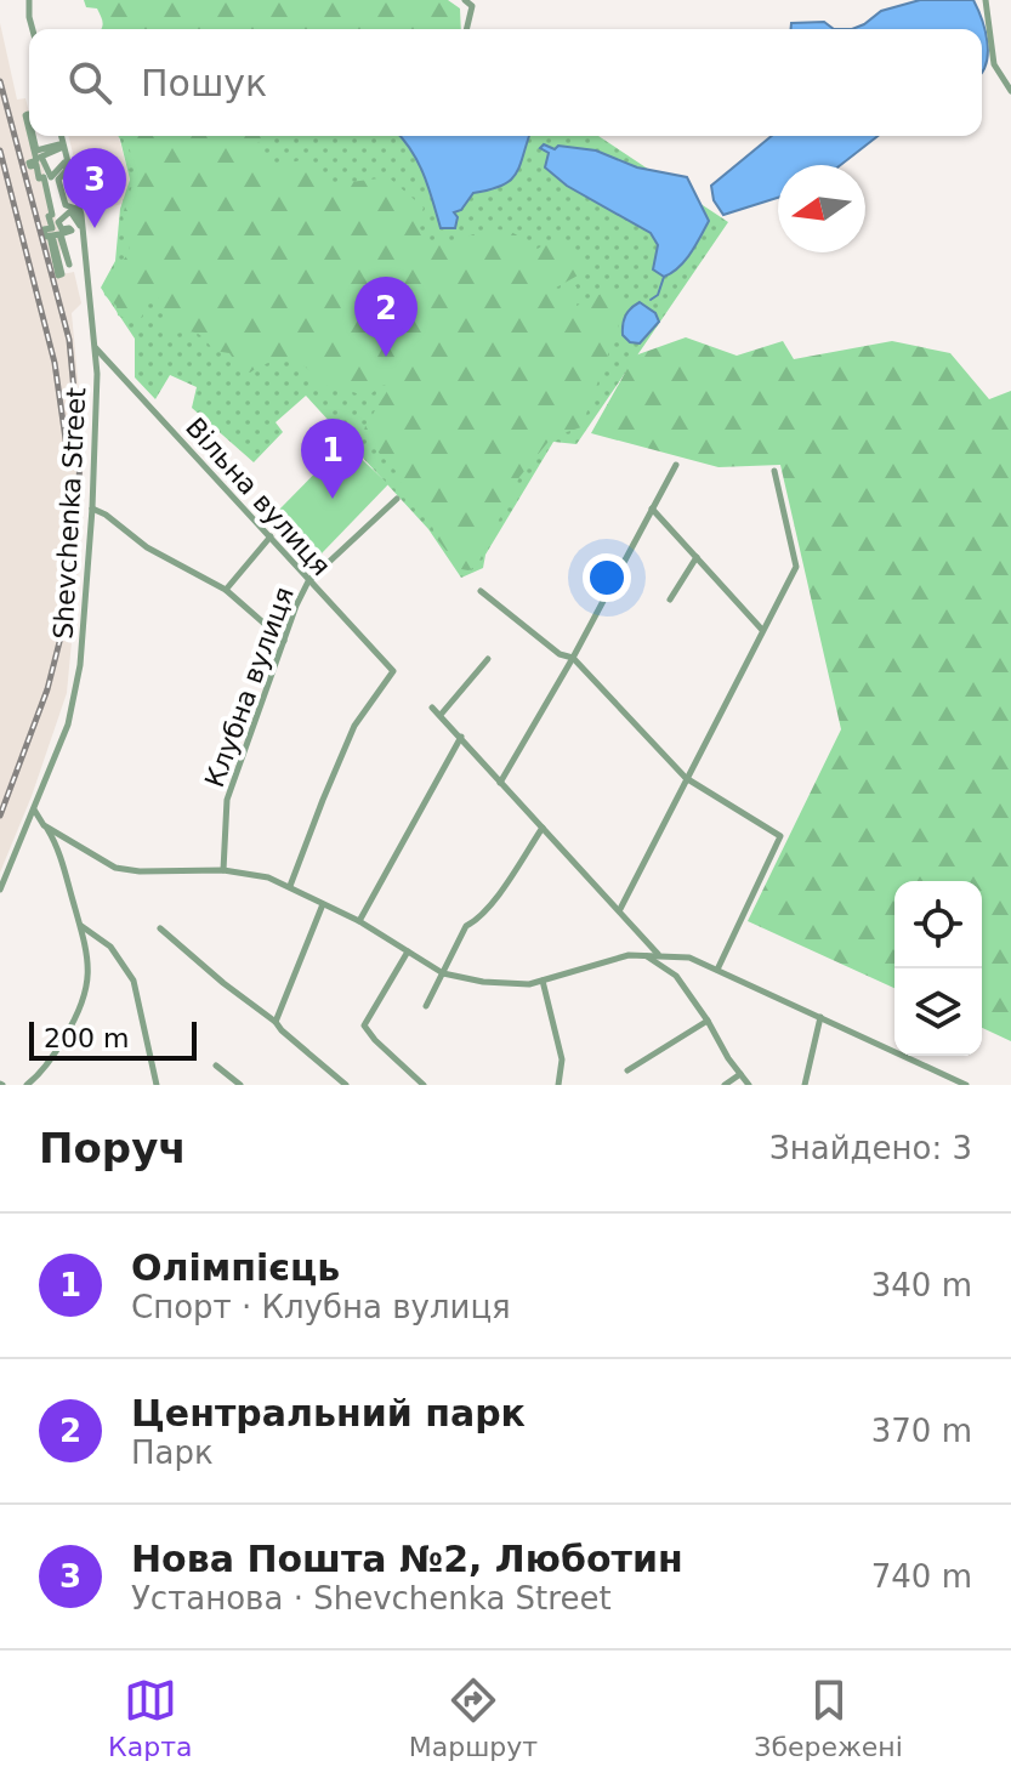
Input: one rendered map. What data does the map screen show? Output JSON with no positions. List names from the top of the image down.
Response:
{
  "streets": {
    "street": ["Вільна вулиця", "Shevchenka Street", "Клубна вулиця"]
  },
  "crossings": [
    ["Вільна вулиця", "Shevchenka Street"],
    ["Вільна вулиця", "Клубна вулиця"]
  ],
  "scale_bar": "200 m",
  "north": "left",
  "page": {
    "search": "Пошук",
    "pins": ["3", "2", "1"],
    "scale": "200 m",
    "heading": ["Поруч", "Знайдено: 3"],
    "list": [
      {
        "mark": "1",
        "name": "Олімпієць",
        "note": "Спорт · Клубна вулиця",
        "value": "340 m"
      },
      {
        "mark": "2",
        "name": "Центральний парк",
        "note": "Парк",
        "value": "370 m"
      },
      {
        "mark": "3",
        "name": "Нова Пошта №2, Люботин",
        "note": "Установа · Shevchenka Street",
        "value": "740 m"
      }
    ],
    "nav": ["Карта", "Маршрут", "Збережені"]
  }
}
